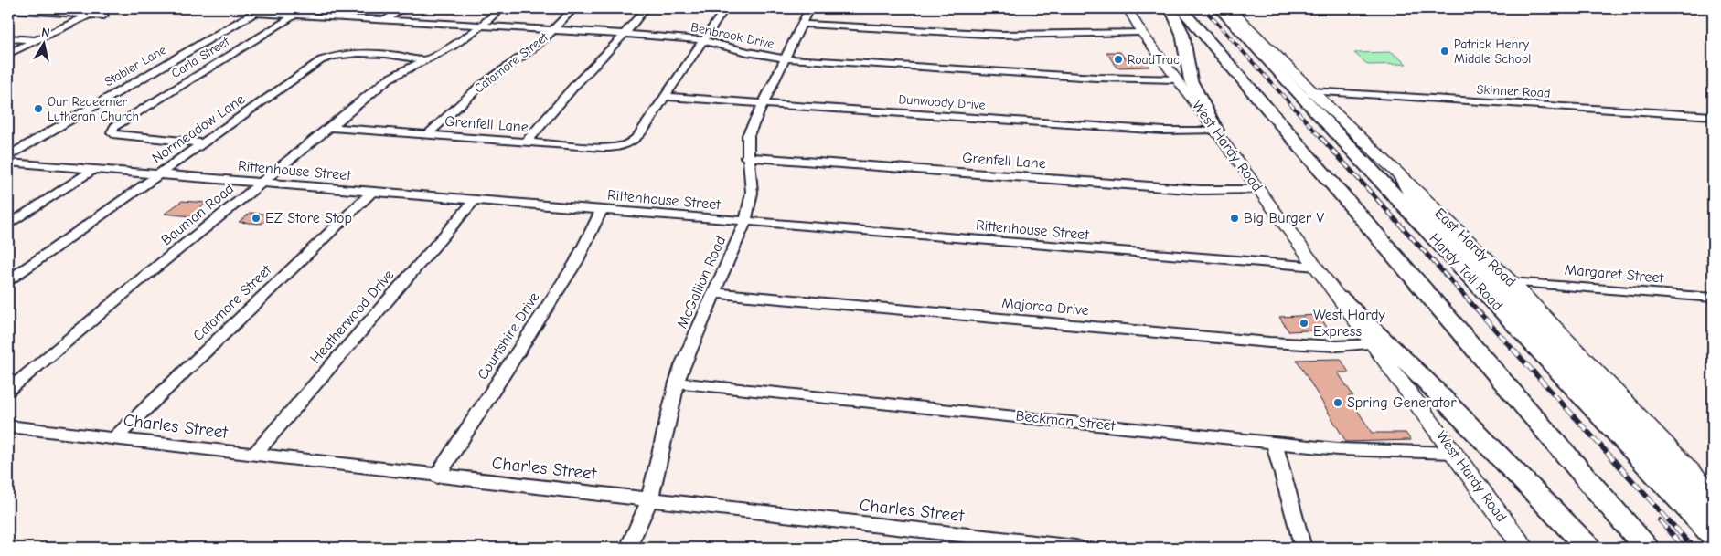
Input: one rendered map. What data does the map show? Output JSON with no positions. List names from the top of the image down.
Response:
{
  "streets": {
    "highway": ["Hardy Toll Road"],
    "main road": ["West Hardy Road", "East Hardy Road"],
    "street": [
      "Benbrook Drive",
      "Carla Street",
      "Catamore Street",
      "Stabler Lane",
      "Skinner Road",
      "Dunwoody Drive",
      "Grenfell Lane",
      "Normeadow Lane",
      "Rittenhouse Street",
      "Bauman Road",
      "Margaret Street",
      "McGallion Road",
      "Majorca Drive",
      "Heatherwood Drive",
      "Courtshire Drive",
      "Beckman Street",
      "Charles Street"
    ]
  },
  "crossings": [
    ["Benbrook Drive", "Carla Street"],
    ["Benbrook Drive", "Catamore Street"],
    ["Benbrook Drive", "Stabler Lane"],
    ["Benbrook Drive", "West Hardy Road"],
    ["Benbrook Drive", "Bauman Road"],
    ["Benbrook Drive", "McGallion Road"],
    ["Carla Street", "Normeadow Lane"],
    ["Catamore Street", "Grenfell Lane"],
    ["Catamore Street", "Rittenhouse Street"],
    ["Catamore Street", "Charles Street"],
    ["Stabler Lane", "Rittenhouse Street"],
    ["Skinner Road", "East Hardy Road"],
    ["Dunwoody Drive", "Grenfell Lane"],
    ["Dunwoody Drive", "West Hardy Road"],
    ["Dunwoody Drive", "McGallion Road"],
    ["Grenfell Lane", "West Hardy Road"],
    ["Grenfell Lane", "Bauman Road"],
    ["Grenfell Lane", "McGallion Road"],
    ["Normeadow Lane", "Rittenhouse Street"],
    ["Normeadow Lane", "Bauman Road"],
    ["West Hardy Road", "Rittenhouse Street"],
    ["West Hardy Road", "Majorca Drive"],
    ["West Hardy Road", "Beckman Street"],
    ["Rittenhouse Street", "Bauman Road"],
    ["Rittenhouse Street", "McGallion Road"],
    ["Rittenhouse Street", "Heatherwood Drive"],
    ["Rittenhouse Street", "Courtshire Drive"],
    ["East Hardy Road", "Margaret Street"],
    ["McGallion Road", "Majorca Drive"],
    ["McGallion Road", "Beckman Street"],
    ["McGallion Road", "Charles Street"],
    ["Heatherwood Drive", "Charles Street"],
    ["Courtshire Drive", "Charles Street"]
  ],
  "places": [
    "Patrick Henry Middle School",
    "RoadTrac",
    "Our Redeemer Lutheran Church",
    "EZ Store Stop",
    "Big Burger V",
    "West Hardy Express",
    "Spring Generator"
  ],
  "north": "top"
}
